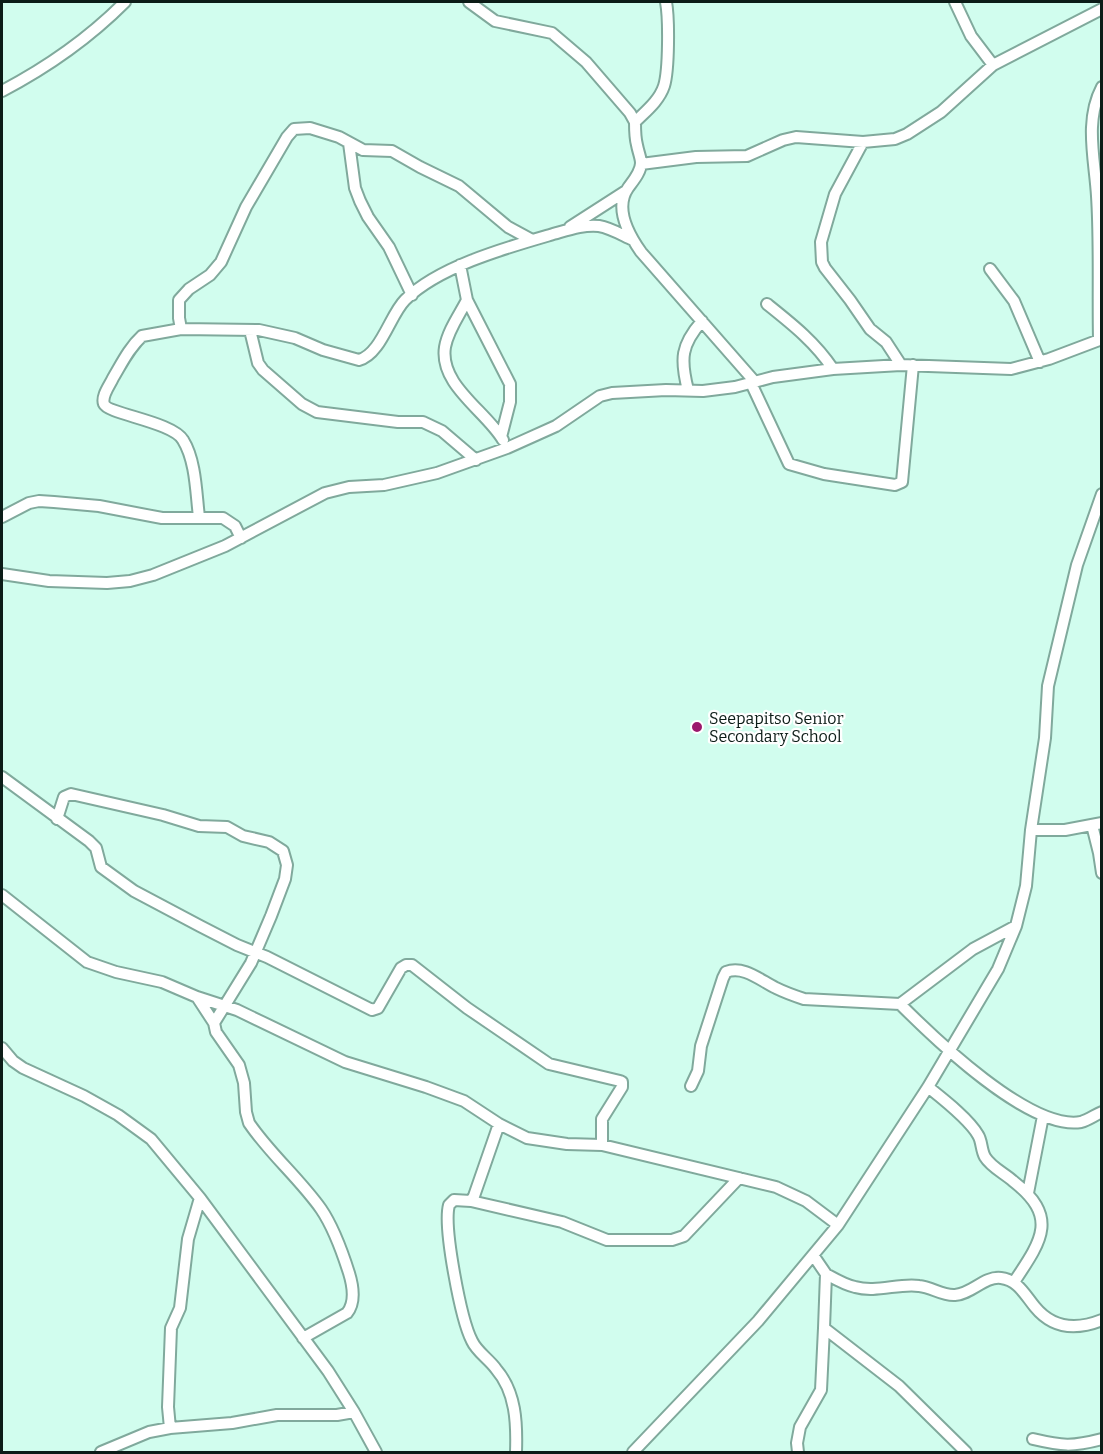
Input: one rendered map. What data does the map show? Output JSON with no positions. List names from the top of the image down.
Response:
{
  "places": ["Seepapitso Senior Secondary School"]
}
